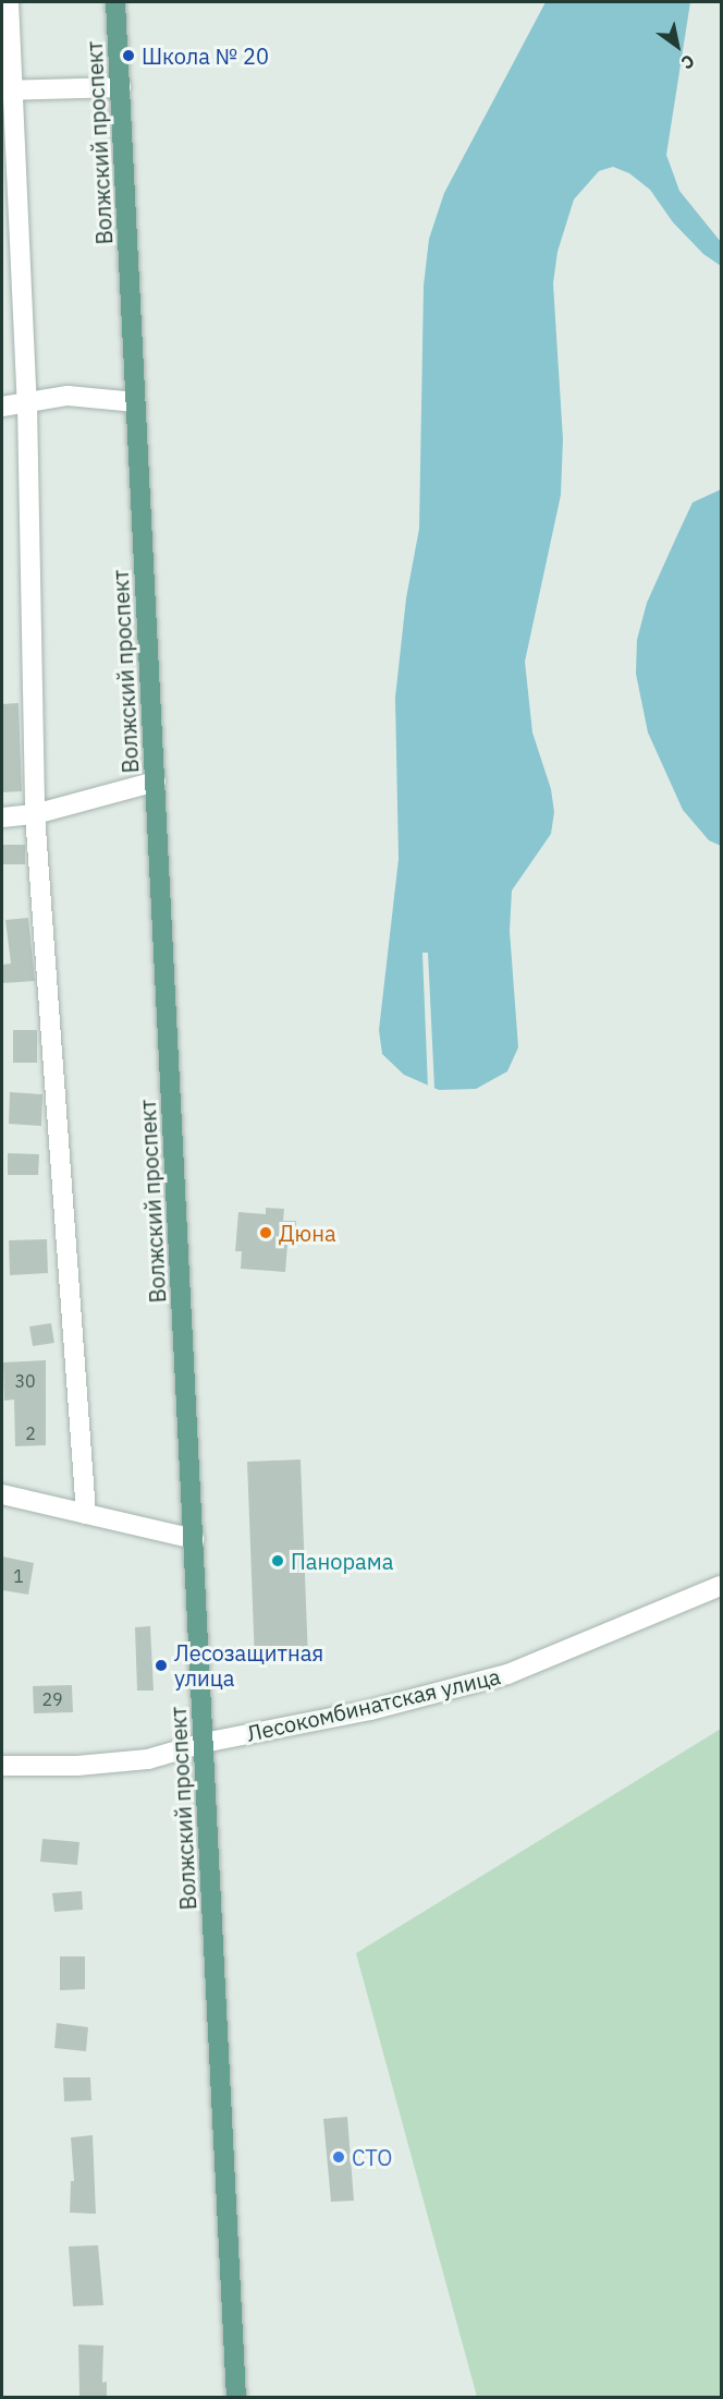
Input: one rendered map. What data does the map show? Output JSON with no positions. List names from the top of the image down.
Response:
{
  "streets": {
    "main road": ["Волжский проспект"],
    "street": ["Лесокомбинатская улица"]
  },
  "crossings": [
    ["Волжский проспект", "Лесокомбинатская улица"]
  ],
  "places": [
    "Школа № 20",
    "Дюна",
    "Панорама",
    "Лесозащитная улица",
    "СТО"
  ],
  "house_numbers": [
    "30",
    "2",
    "1",
    "29"
  ],
  "north": "bottom right"
}
